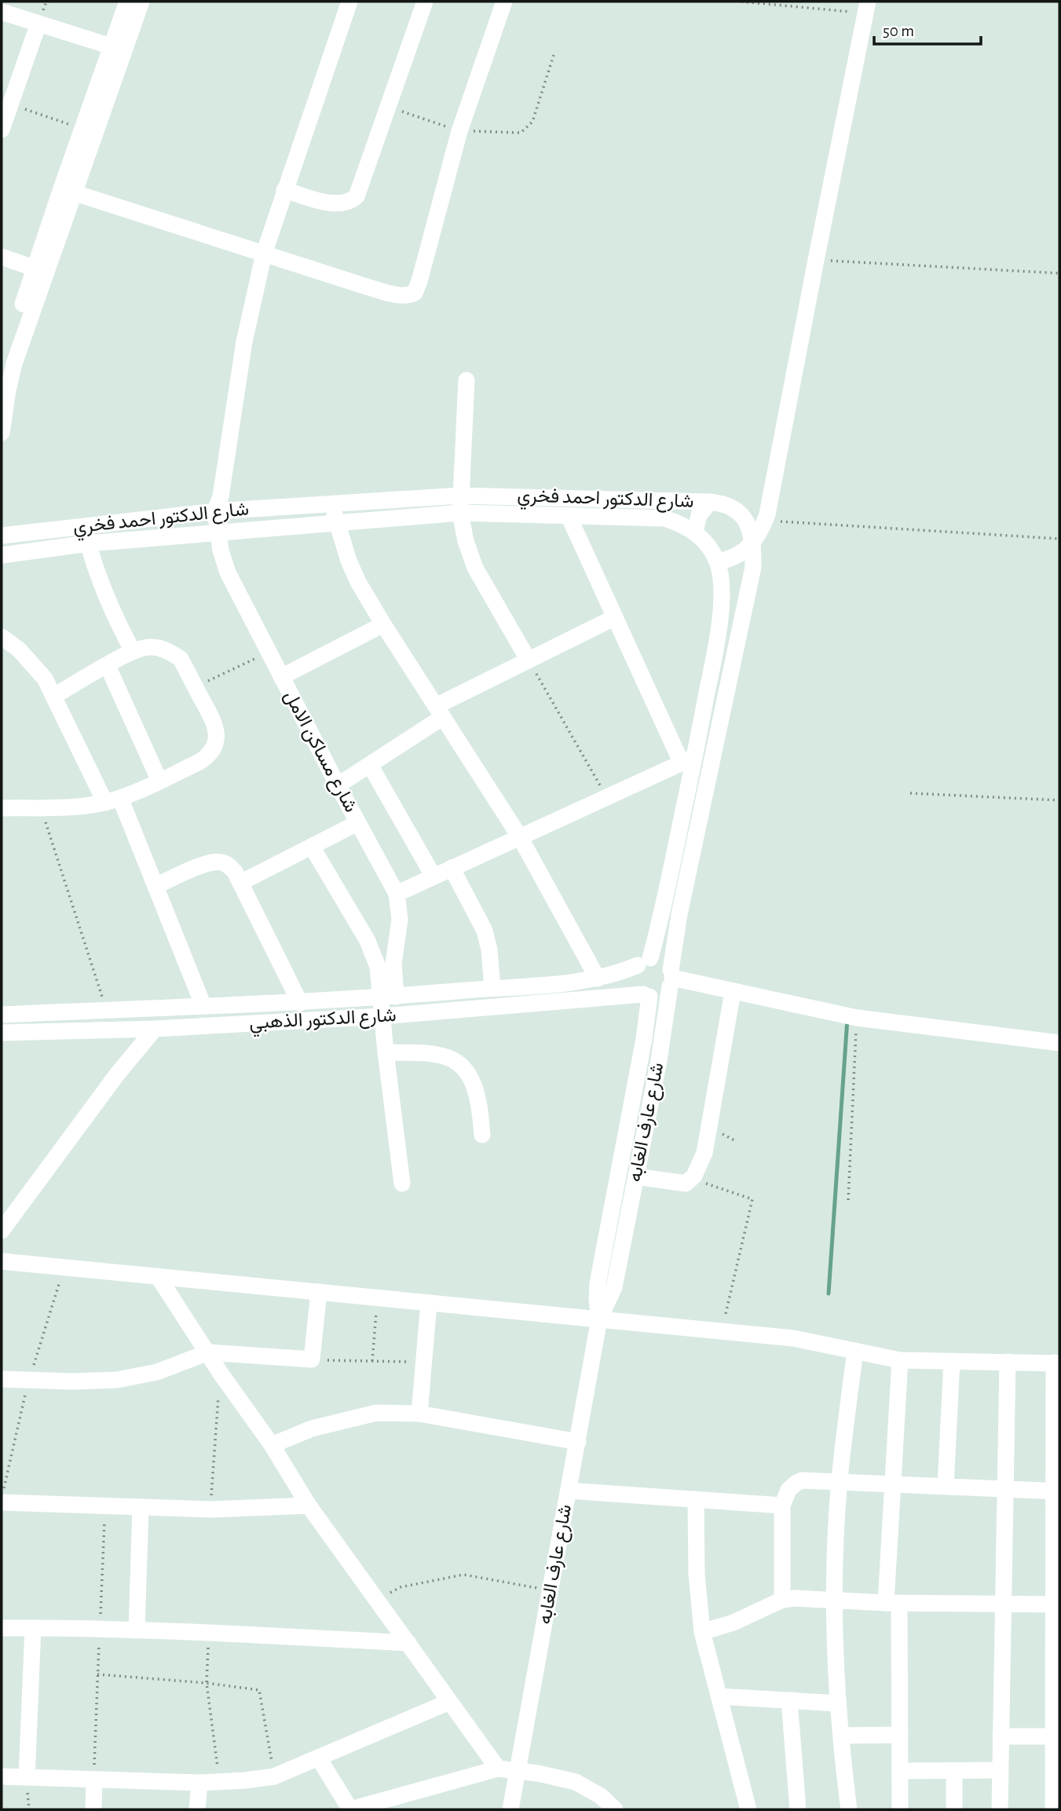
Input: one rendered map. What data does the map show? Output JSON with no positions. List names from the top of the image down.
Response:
{
  "streets": {
    "street": [
      "شارع الدكتور احمد فخري",
      "شارع مساكن الامل",
      "شارع الدكتور الذهبي",
      "شارع عارف الغابه"
    ]
  },
  "crossings": [
    ["شارع الدكتور احمد فخري", "شارع مساكن الامل"],
    ["شارع الدكتور احمد فخري", "شارع الدكتور الذهبي"],
    ["شارع الدكتور احمد فخري", "شارع عارف الغابه"],
    ["شارع مساكن الامل", "شارع الدكتور الذهبي"],
    ["شارع الدكتور الذهبي", "شارع عارف الغابه"]
  ],
  "scale_bar": "50 m"
}
